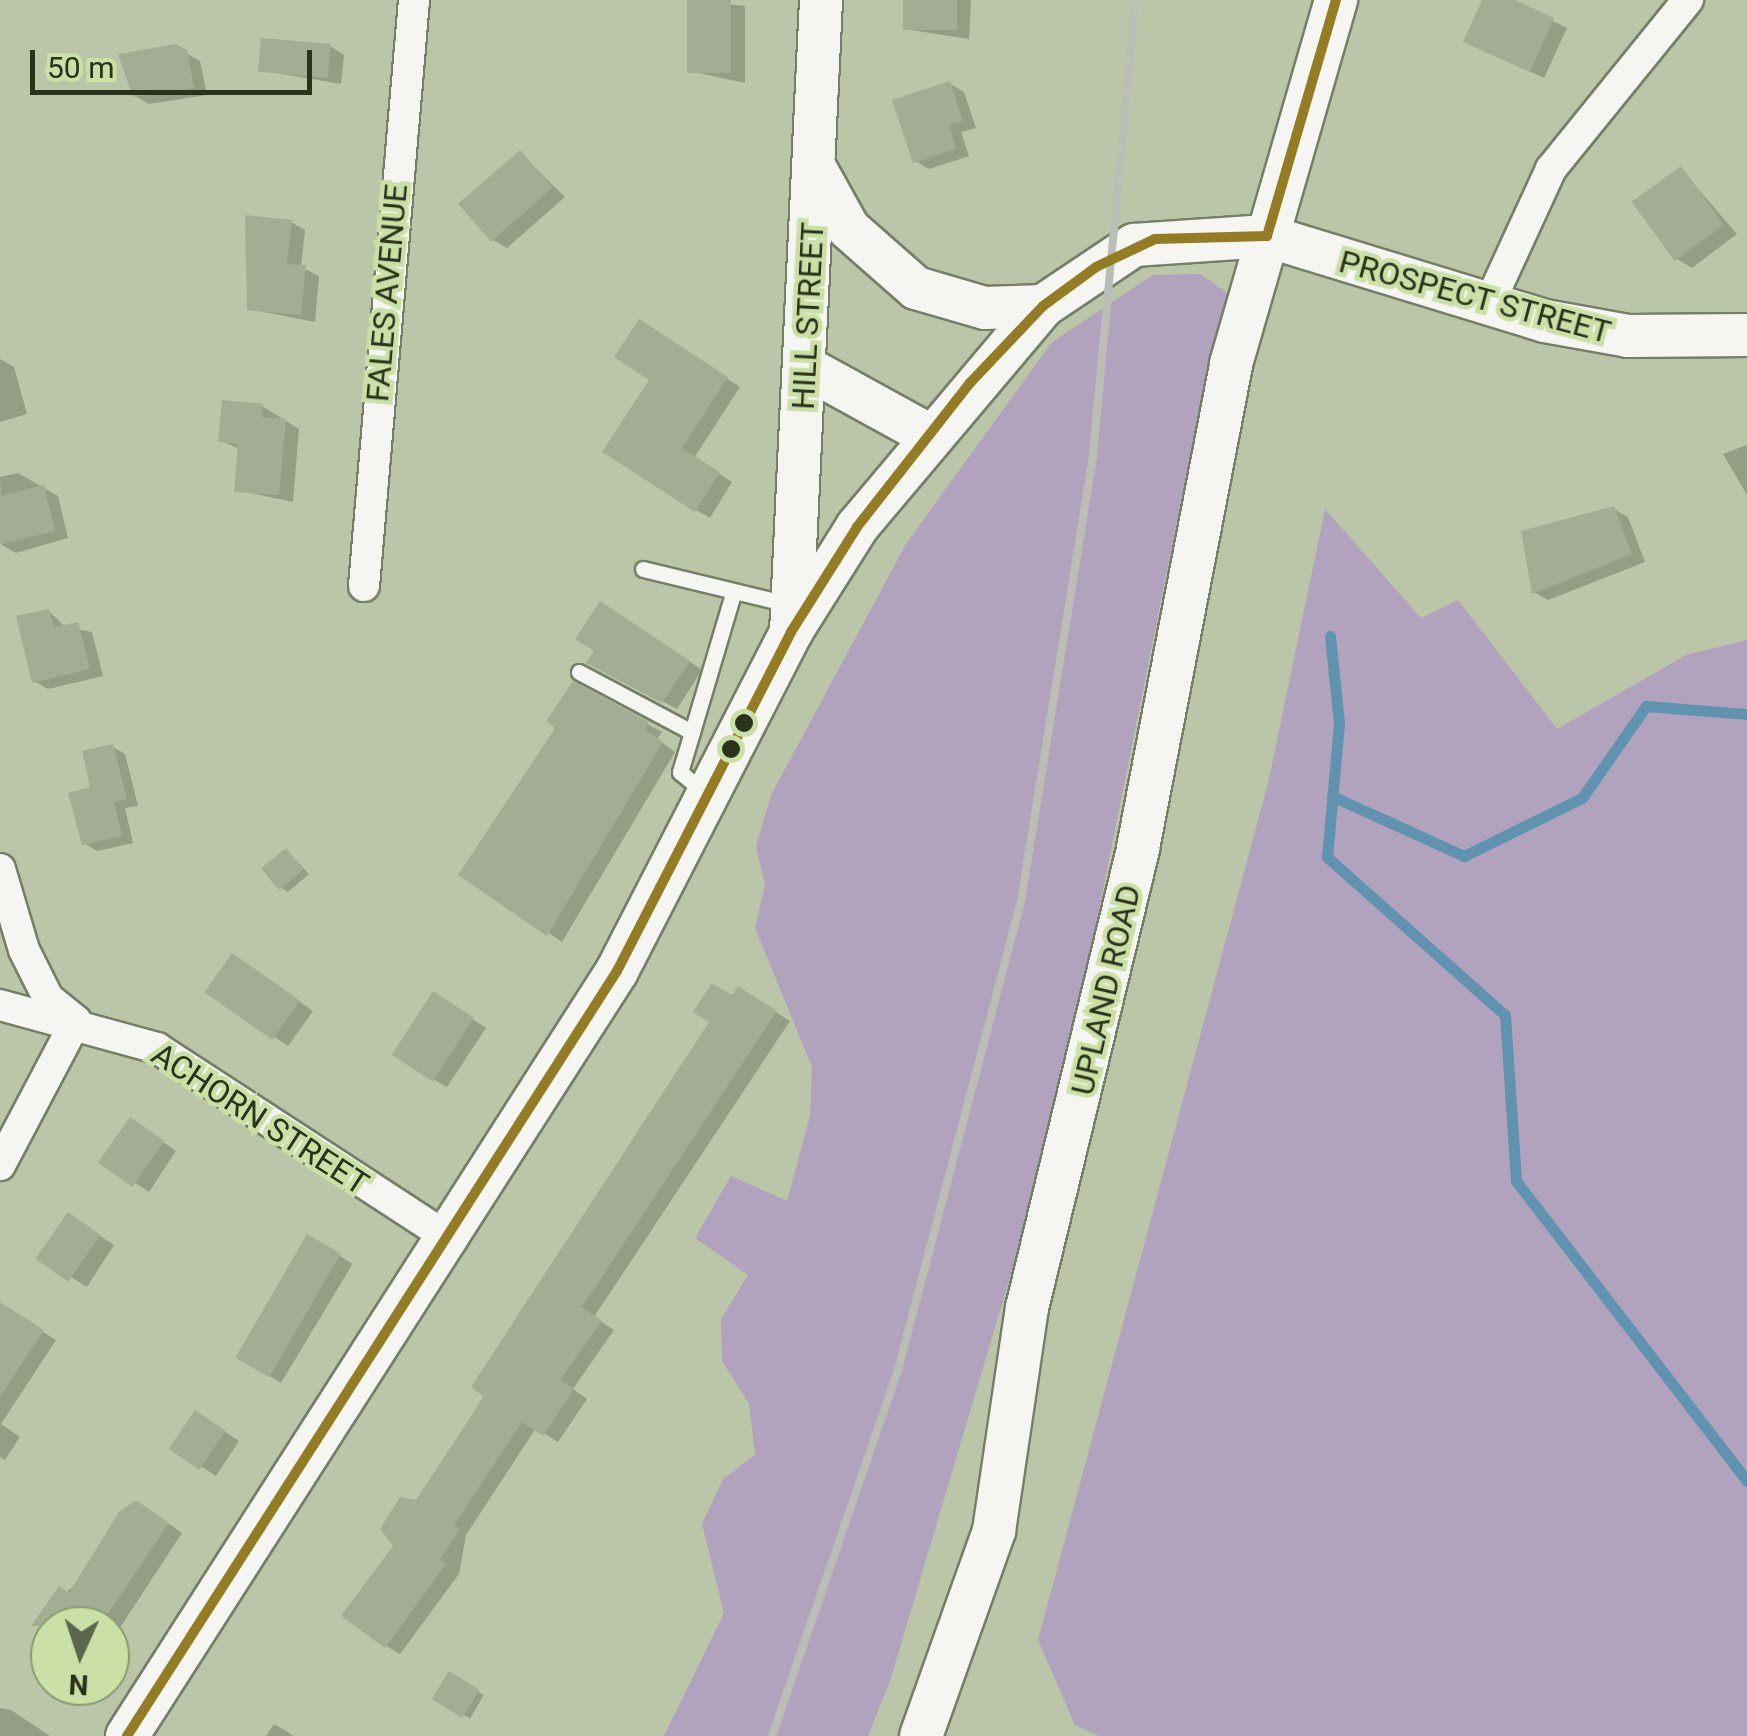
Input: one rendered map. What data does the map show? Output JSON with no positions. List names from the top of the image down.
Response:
{
  "streets": {
    "street": [
      "FALES AVENUE",
      "PROSPECT STREET",
      "HILL STREET",
      "UPLAND ROAD",
      "ACHORN STREET"
    ]
  },
  "crossings": [
    ["PROSPECT STREET", "UPLAND ROAD"]
  ],
  "scale_bar": "50 m",
  "north": "bottom"
}
